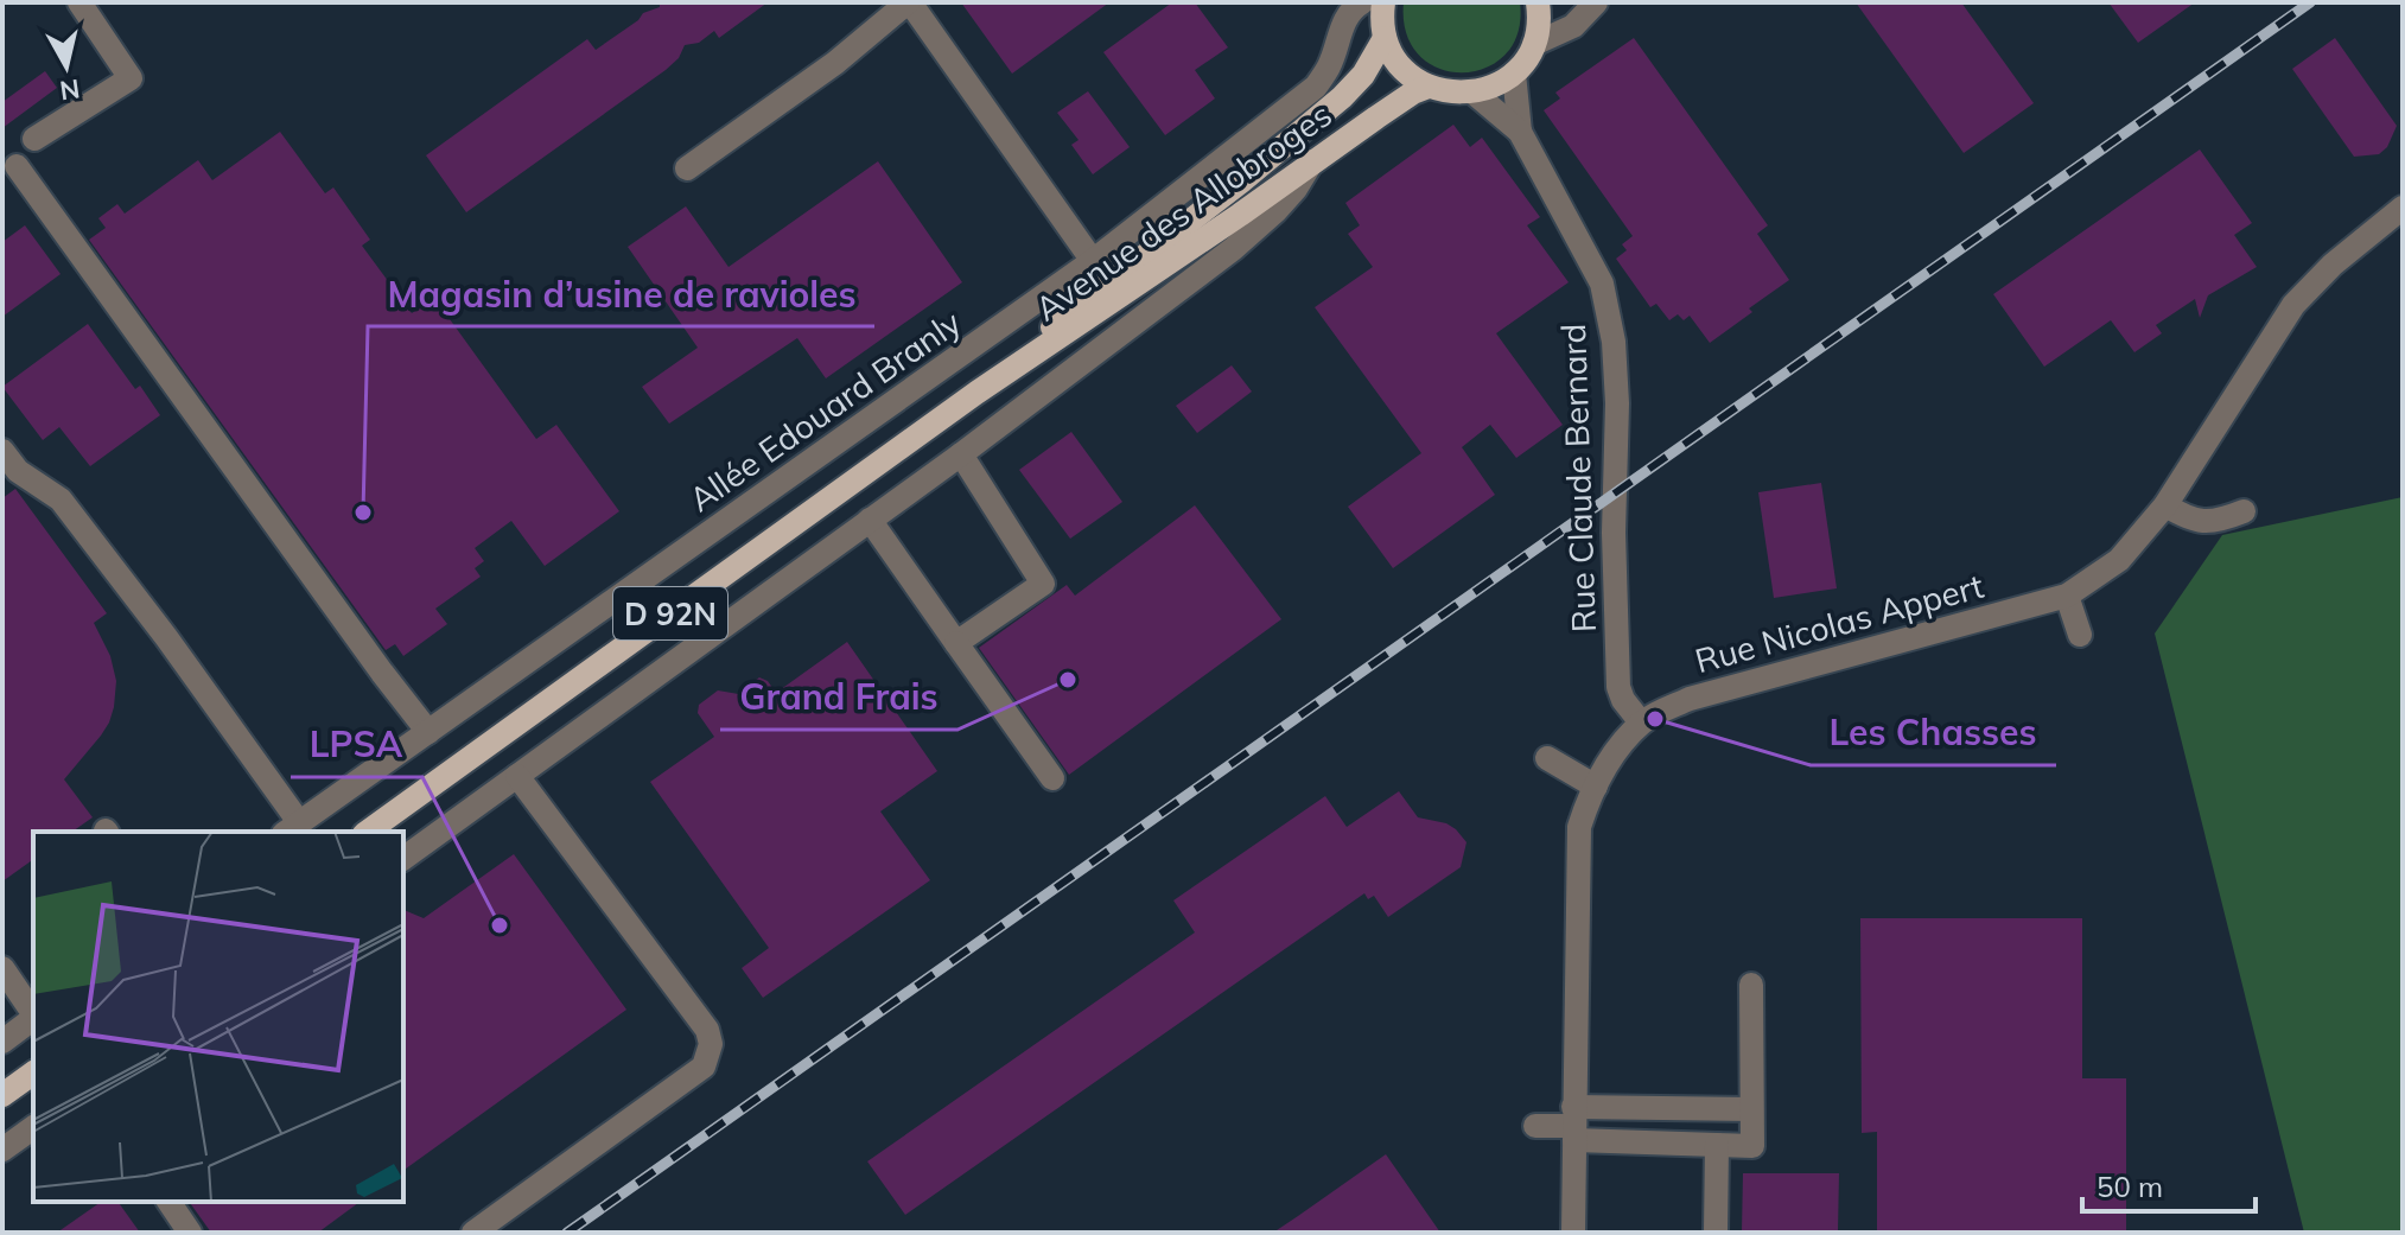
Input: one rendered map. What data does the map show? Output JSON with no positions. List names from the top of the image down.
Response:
{
  "streets": {
    "main road": ["Avenue des Allobroges", "D 92N"],
    "street": ["Allée Edouard Branly", "Rue Claude Bernard", "Rue Nicolas Appert"]
  },
  "crossings": [
    ["Rue Claude Bernard", "Rue Nicolas Appert"]
  ],
  "places": [
    "Magasin d’usine de ravioles",
    "Grand Frais",
    "Les Chasses",
    "LPSA"
  ],
  "scale_bar": "50 m",
  "north": "bottom"
}
